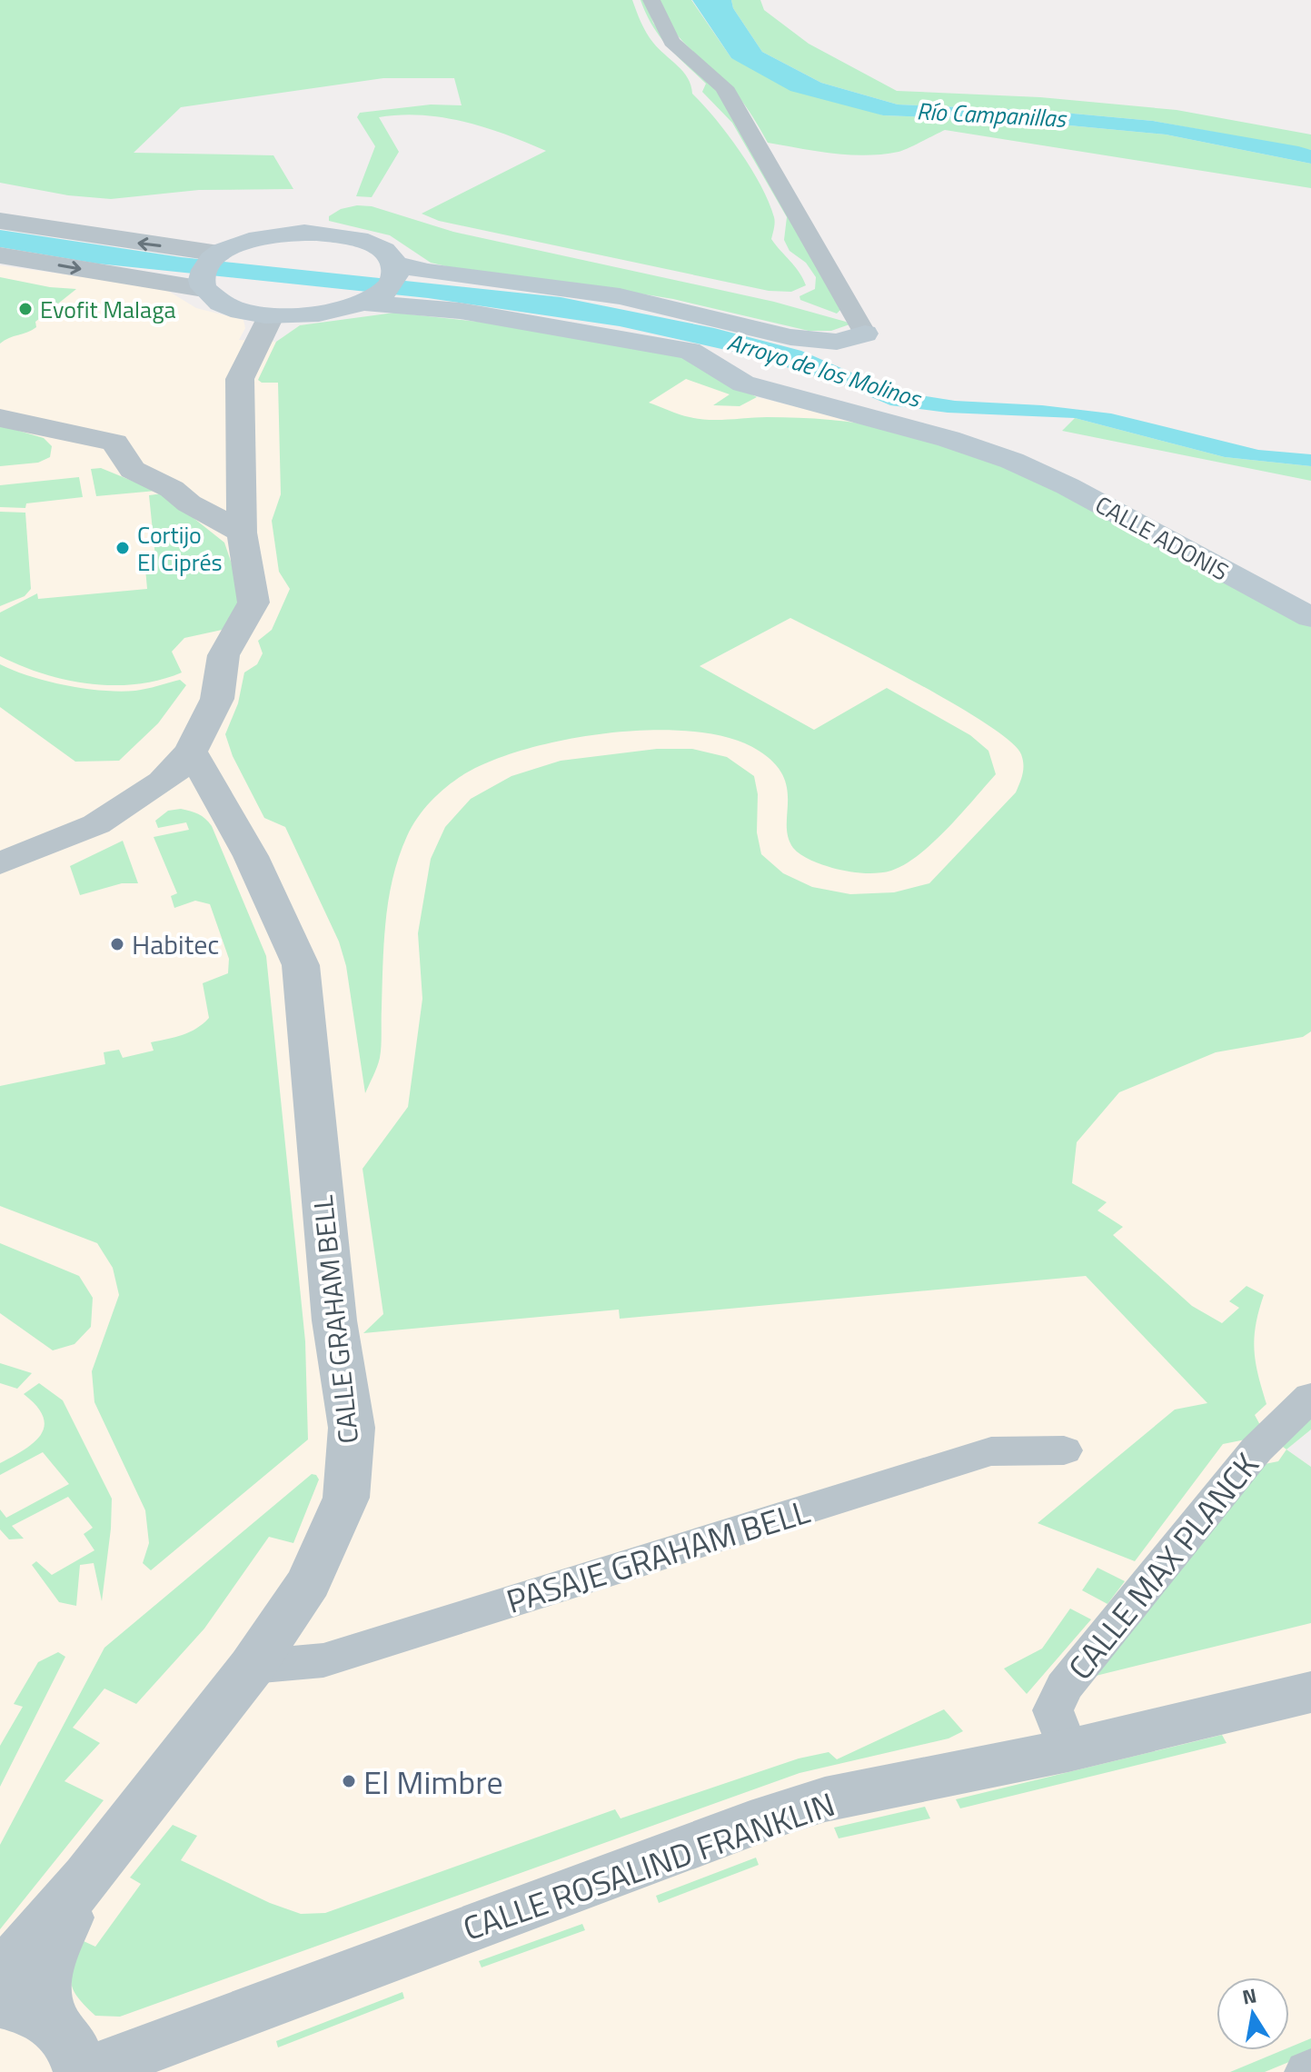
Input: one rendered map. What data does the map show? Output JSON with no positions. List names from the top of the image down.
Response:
{
  "streets": {
    "main road": ["CALLE ADONIS"],
    "street": [
      "CALLE GRAHAM BELL",
      "PASAJE GRAHAM BELL",
      "CALLE MAX PLANCK",
      "CALLE ROSALIND FRANKLIN"
    ]
  },
  "crossings": [
    ["CALLE GRAHAM BELL", "PASAJE GRAHAM BELL"],
    ["CALLE MAX PLANCK", "CALLE ROSALIND FRANKLIN"]
  ],
  "water": ["Río Campanillas", "Arroyo de los Molinos"],
  "places": [
    "Evofit Malaga",
    "Cortijo El Ciprés",
    "Habitec",
    "El Mimbre"
  ],
  "north": "top"
}
